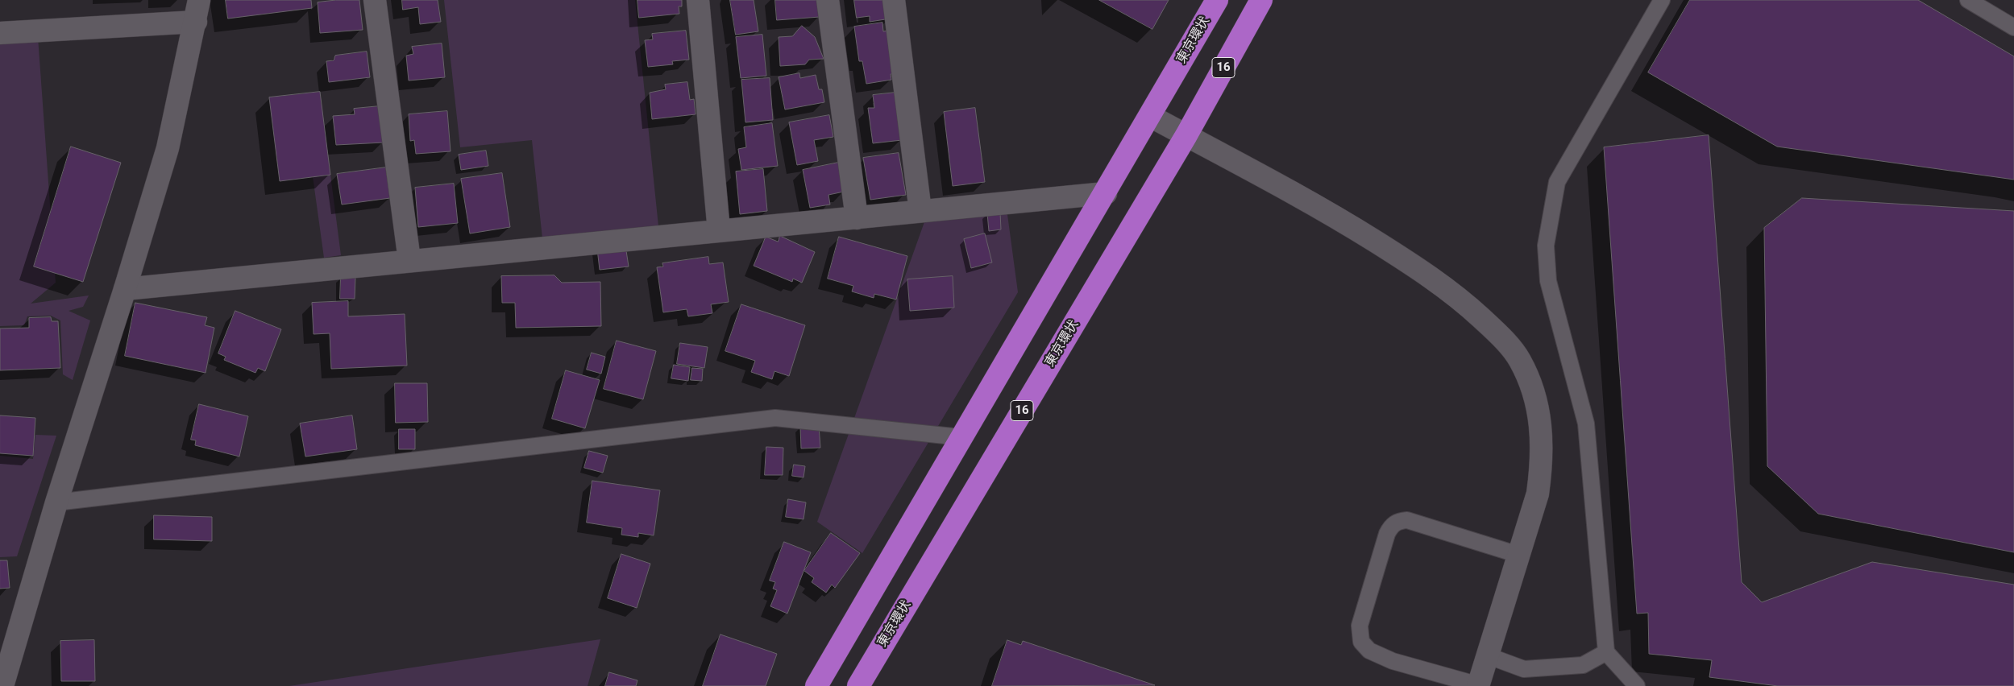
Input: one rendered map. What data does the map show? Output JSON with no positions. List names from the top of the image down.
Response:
{
  "streets": {
    "highway": ["東京環状", "16"]
  }
}
